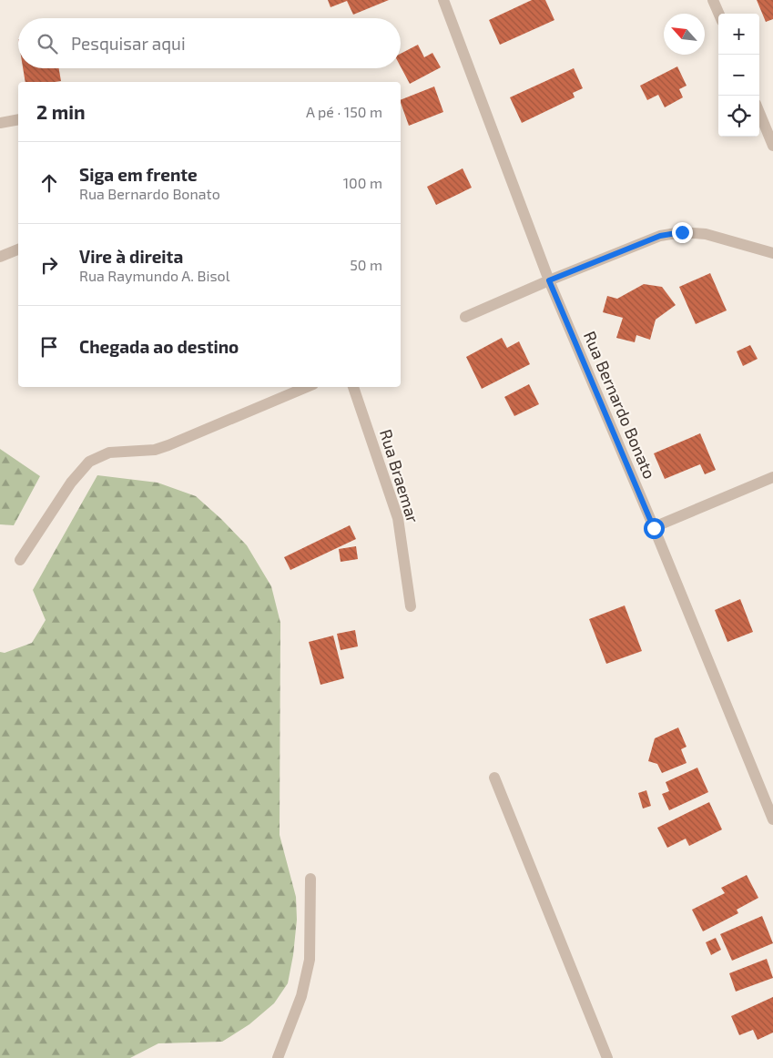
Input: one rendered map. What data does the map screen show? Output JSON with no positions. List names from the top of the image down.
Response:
{
  "streets": {
    "street": ["Rua Bernardo Bonato", "Rua Braemar"]
  },
  "north": "top left",
  "page": {
    "map_buttons": ["+", "−"],
    "search": "Pesquisar aqui",
    "heading": ["2 min", "A pé · 150 m"],
    "list": [
      ["Siga em frente", "Rua Bernardo Bonato", "100 m"],
      ["Vire à direita", "Rua Raymundo A. Bisol", "50 m"],
      "Chegada ao destino"
    ]
  }
}
